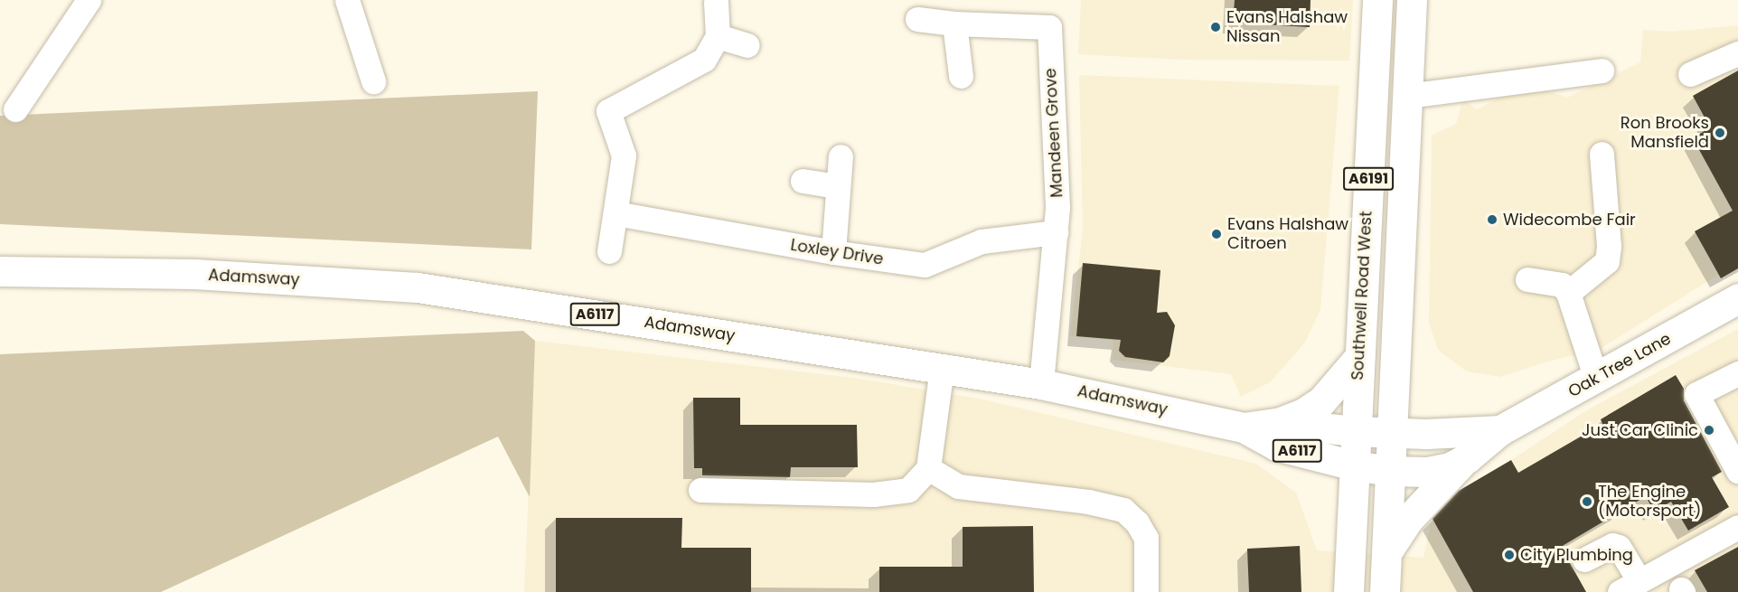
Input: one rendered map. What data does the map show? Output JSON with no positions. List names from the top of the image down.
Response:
{
  "streets": {
    "main road": [
      "A6191",
      "Adamsway",
      "Southwell Road West",
      "A6117",
      "Oak Tree Lane"
    ],
    "street": ["Mandeen Grove", "Loxley Drive"]
  },
  "crossings": [
    ["Mandeen Grove", "Loxley Drive"],
    ["Mandeen Grove", "Adamsway"],
    ["A6191", "Adamsway"],
    ["A6191", "Southwell Road West"],
    ["A6191", "Oak Tree Lane"],
    ["Adamsway", "Southwell Road West"],
    ["Adamsway", "Oak Tree Lane"],
    ["Southwell Road West", "Oak Tree Lane"]
  ],
  "places": [
    "Evans Halshaw Nissan",
    "Ron Brooks Mansfield",
    "Widecombe Fair",
    "Evans Halshaw Citroen",
    "Just Car Clinic",
    "The Engine (Motorsport)",
    "City Plumbing"
  ]
}
